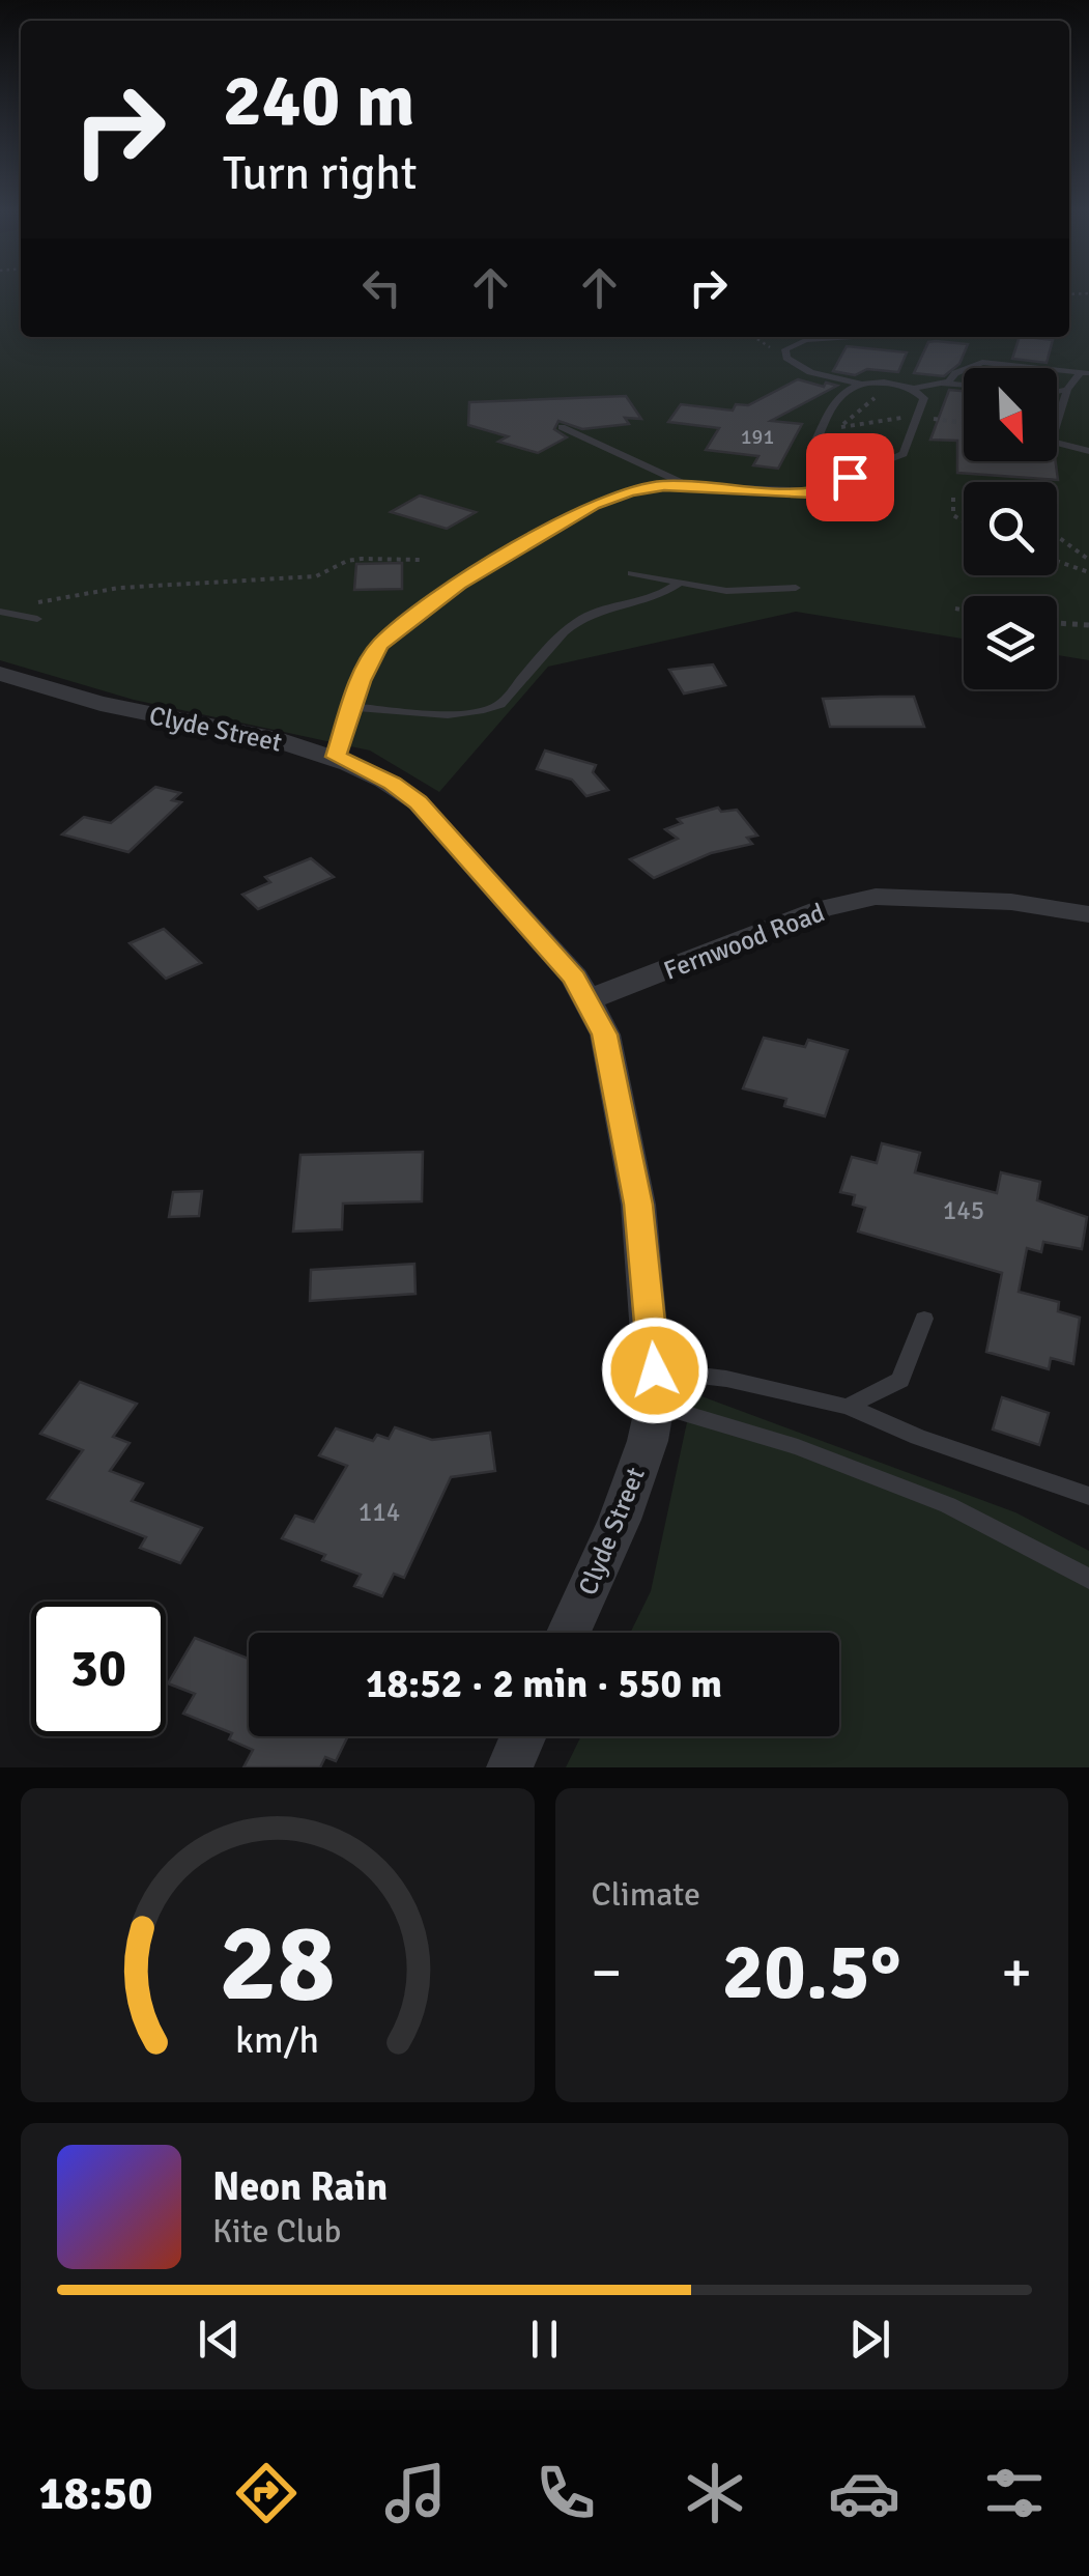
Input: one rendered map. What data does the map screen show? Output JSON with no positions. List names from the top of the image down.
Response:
{
  "streets": {
    "street": ["Clyde Street", "Fernwood Road"]
  },
  "crossings": [
    ["Clyde Street", "Fernwood Road"]
  ],
  "house_numbers": ["191", "145", "114"],
  "north": "bottom right",
  "page": {
    "turn": ["240 m", "Turn right"],
    "limit": "30",
    "trip": "18:52 · 2 min · 550 m",
    "tile": "Climate",
    "heat": ["−", "20.5°", "+"],
    "song": ["Neon Rain", "Kite Club"],
    "tabs": "18:50",
    "gauge": ["28", "km/h"]
  }
}
